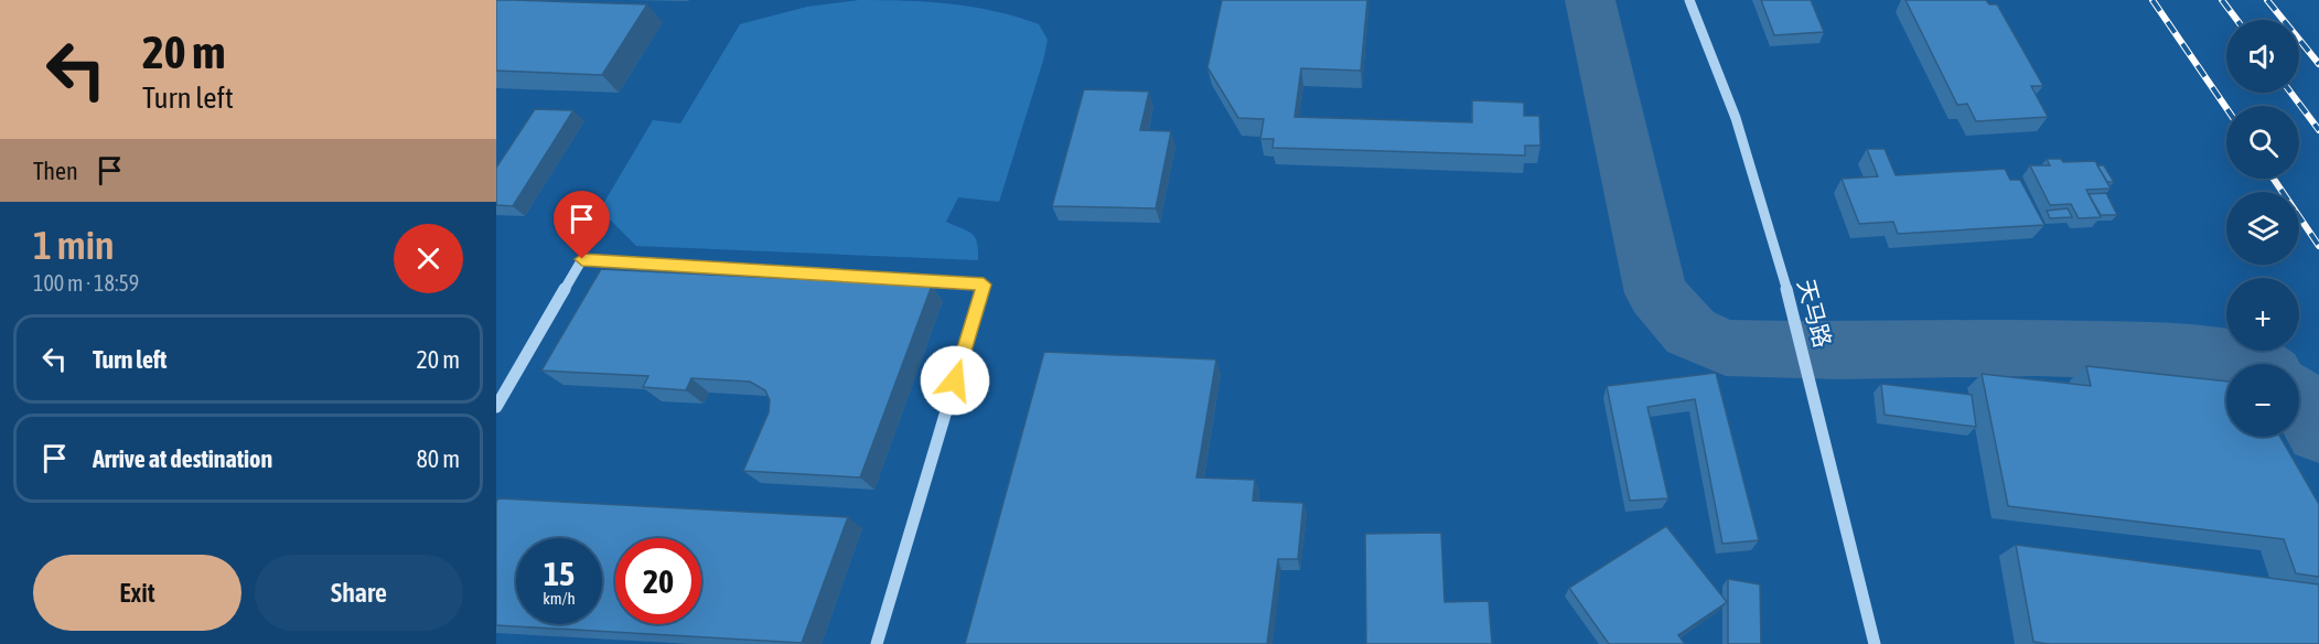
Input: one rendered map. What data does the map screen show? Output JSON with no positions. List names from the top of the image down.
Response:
{
  "streets": {
    "street": ["天马路"]
  },
  "page": {
    "turn": ["20 m", "Turn left"],
    "map_buttons": ["+", "−"],
    "then": "Then",
    "heading": ["1 min", "100 m · 18:59"],
    "list": [
      {
        "name": "Turn left",
        "value": "20 m"
      },
      {
        "name": "Arrive at destination",
        "value": "80 m"
      }
    ],
    "speed": "15 km/h",
    "limit": "20",
    "buttons": ["Exit", "Share"]
  }
}
